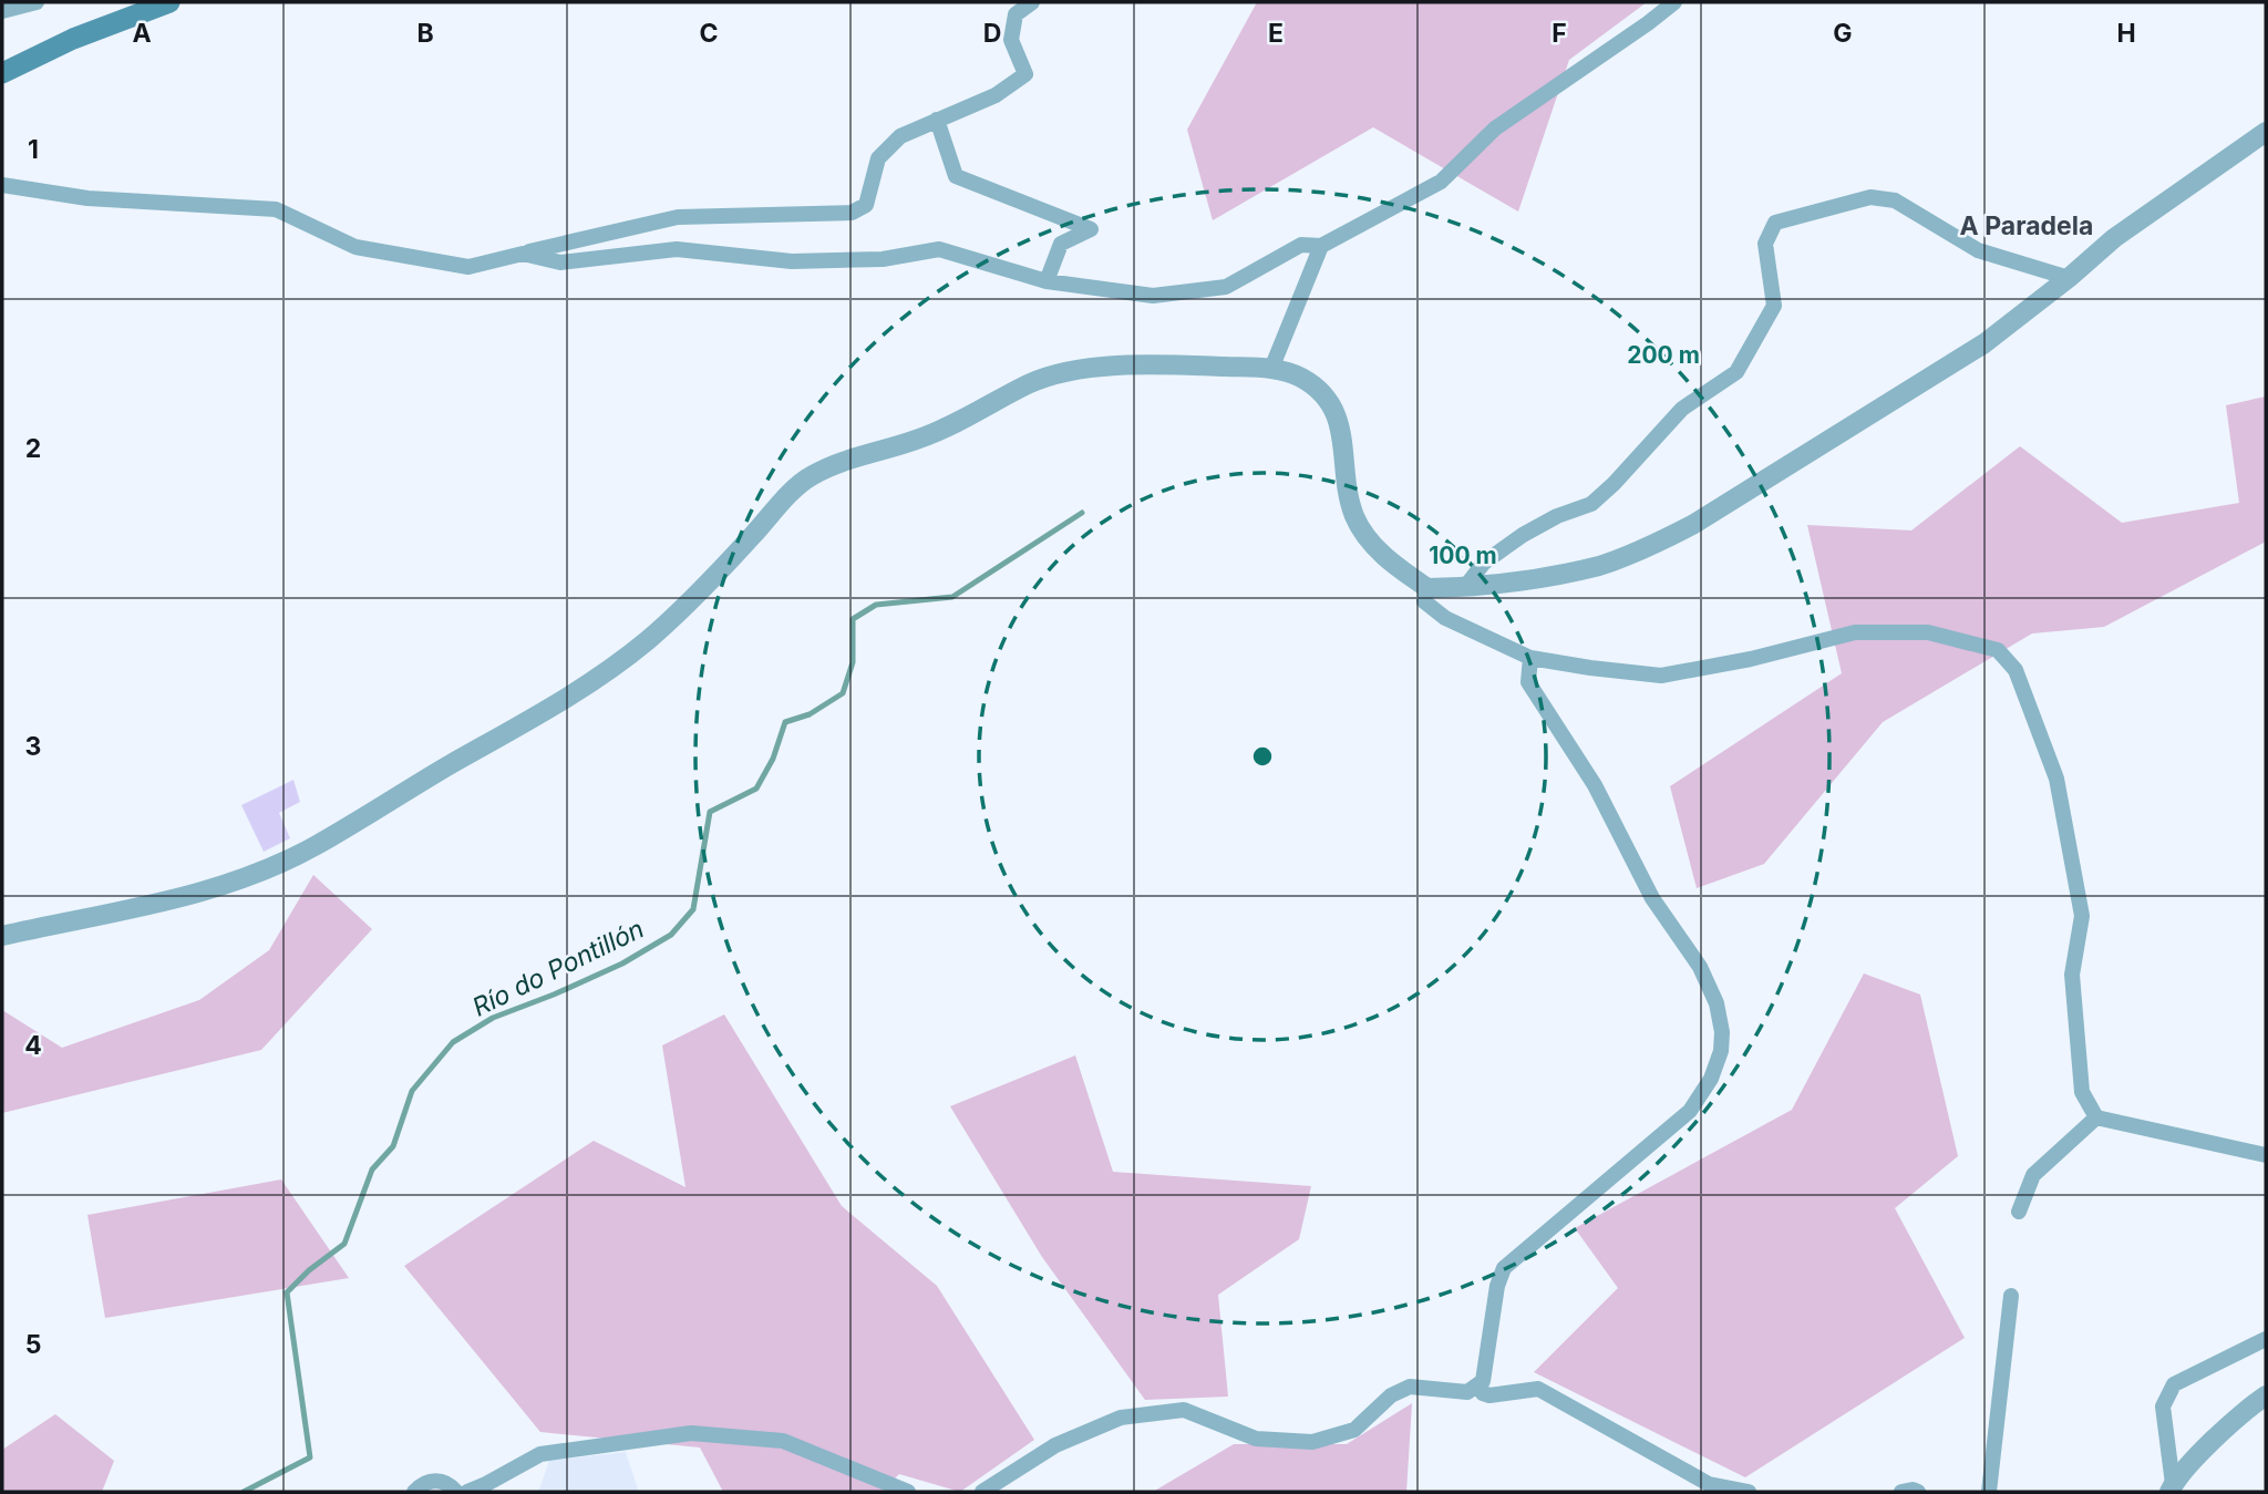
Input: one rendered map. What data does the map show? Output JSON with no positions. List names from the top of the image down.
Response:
{
  "districts": ["A Paradela"],
  "water": ["Río do Pontillón"],
  "grid": {
    "columns": [
      "A",
      "B",
      "C",
      "D",
      "E",
      "F",
      "G",
      "H"
    ],
    "rows": [
      "1",
      "2",
      "3",
      "4",
      "5"
    ]
  },
  "rings": ["200 m", "100 m"]
}
